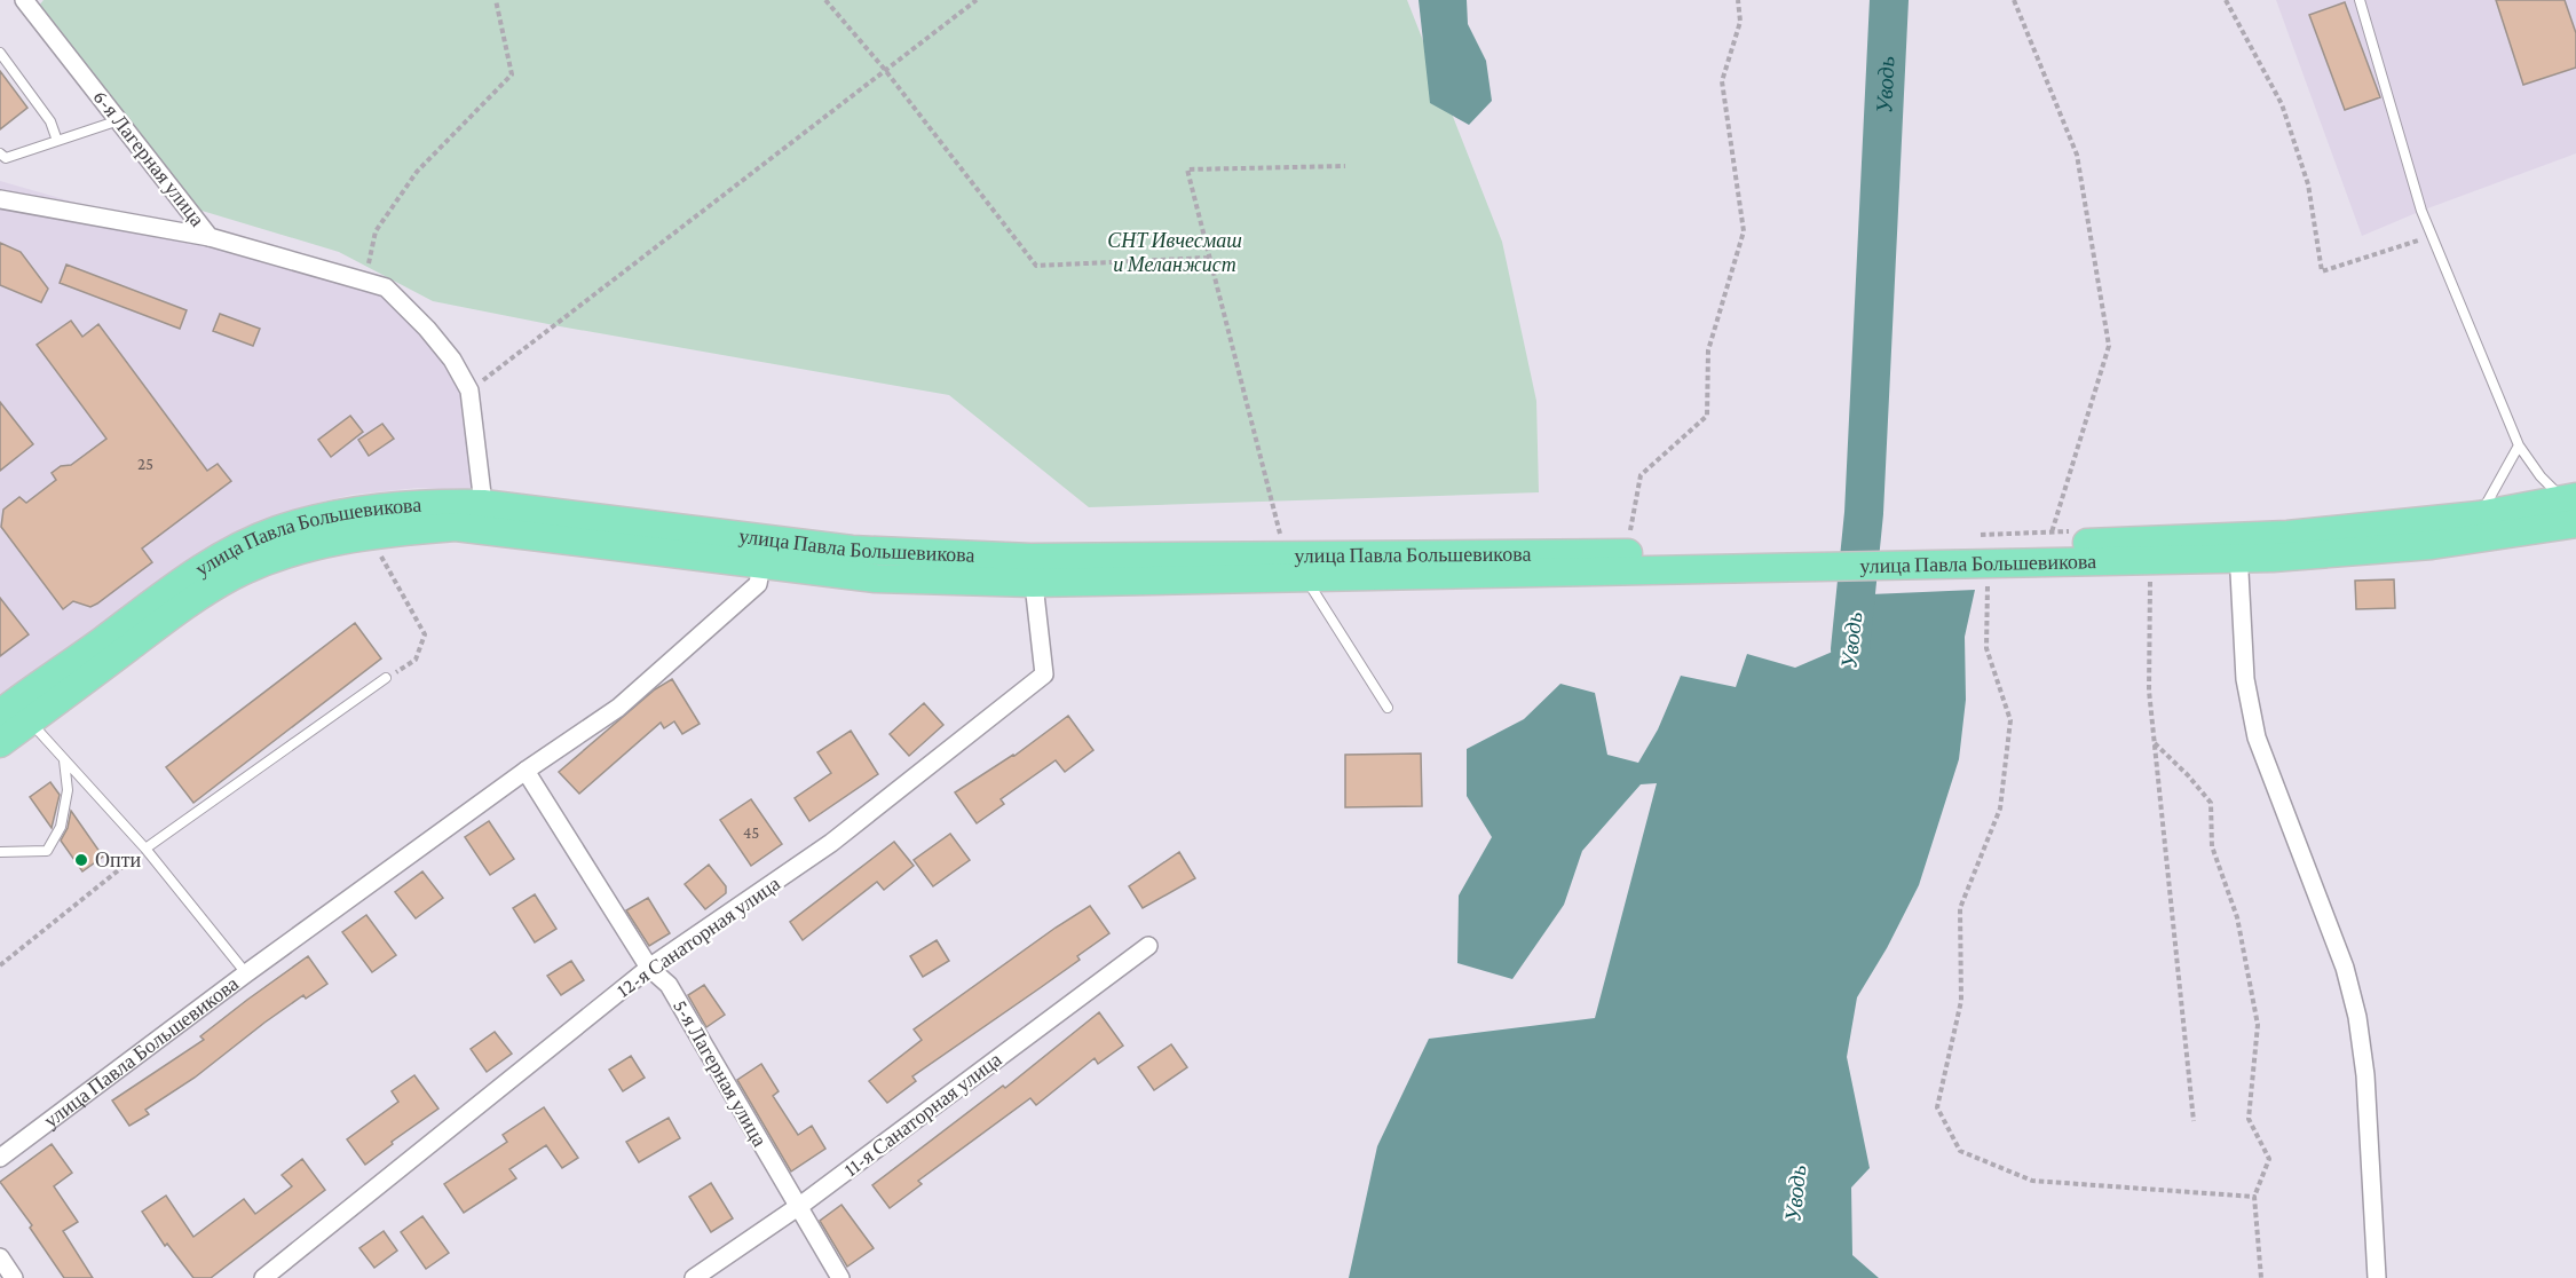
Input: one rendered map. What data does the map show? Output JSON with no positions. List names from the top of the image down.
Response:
{
  "streets": {
    "main road": ["улица Павла Большевикова"],
    "street": [
      "6-я Лагерная улица",
      "12-я Санаторная улица",
      "5-я Лагерная улица",
      "11-я Санаторная улица"
    ]
  },
  "crossings": [
    ["6-я Лагерная улица", "улица Павла Большевикова"],
    ["улица Павла Большевикова", "12-я Санаторная улица"],
    ["улица Павла Большевикова", "5-я Лагерная улица"],
    ["12-я Санаторная улица", "5-я Лагерная улица"],
    ["5-я Лагерная улица", "11-я Санаторная улица"]
  ],
  "water": ["Уводь"],
  "parks": ["СНТ Ивчесмаш и Меланжист"],
  "places": ["Опти"],
  "house_numbers": ["25", "45"]
}
